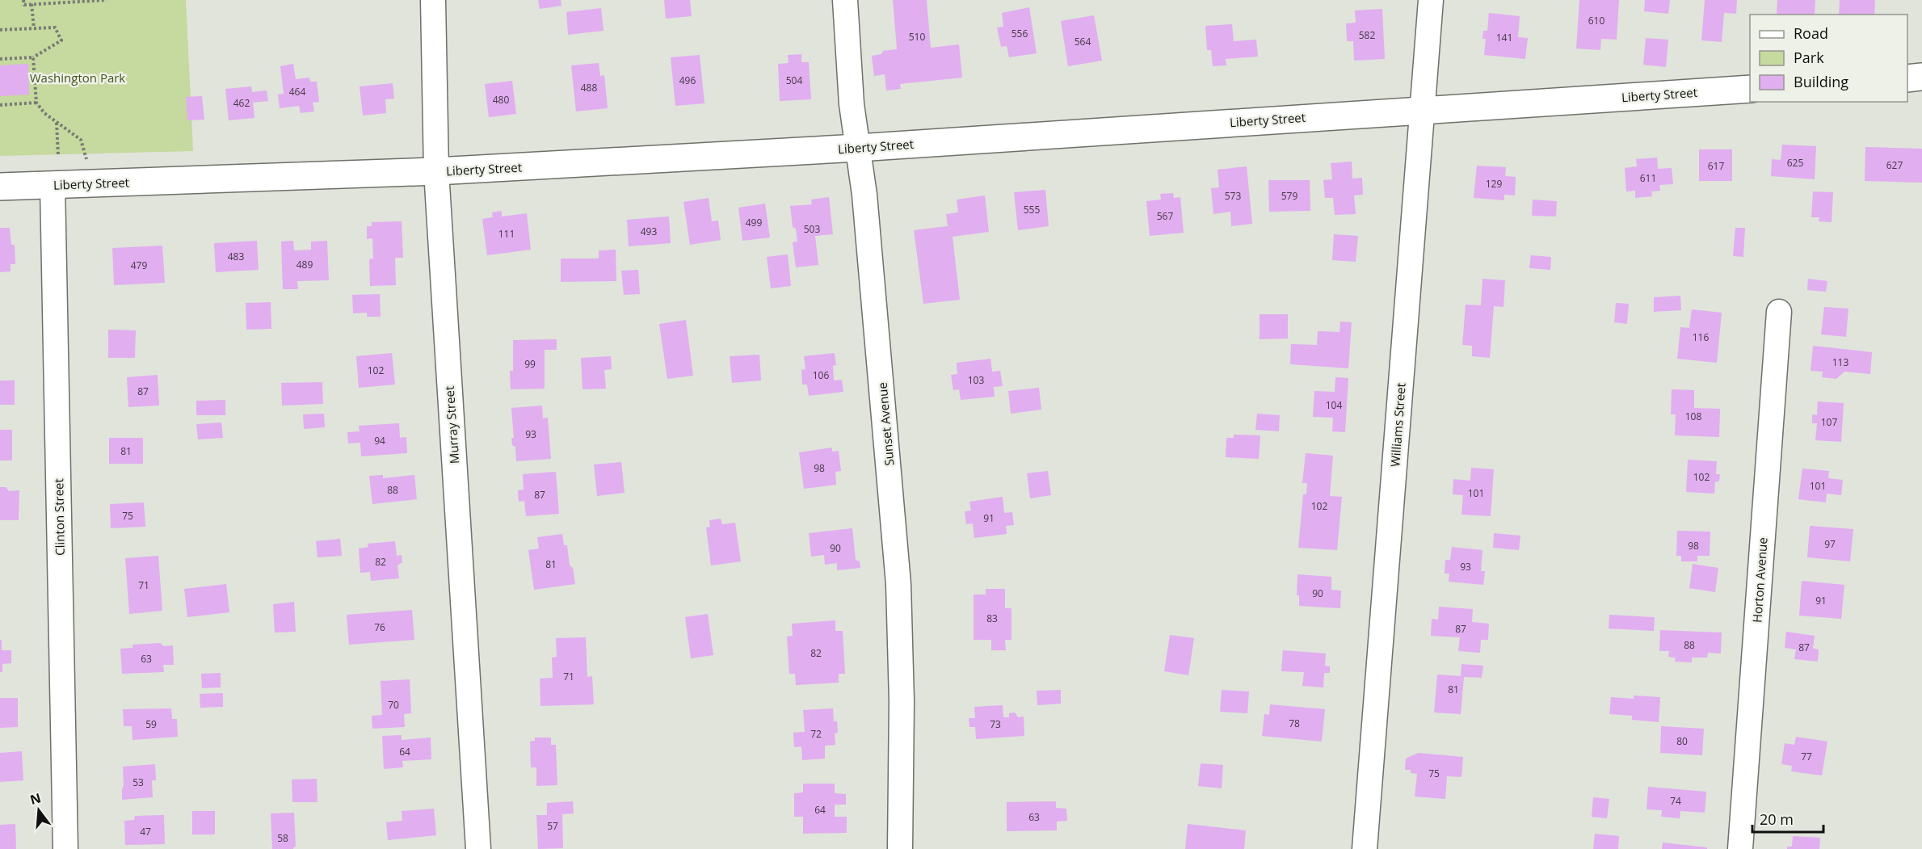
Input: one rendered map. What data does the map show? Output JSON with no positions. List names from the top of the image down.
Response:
{
  "streets": {
    "main road": ["Liberty Street"],
    "street": [
      "Sunset Avenue",
      "Murray Street",
      "Williams Street",
      "Clinton Street",
      "Horton Avenue"
    ]
  },
  "crossings": [
    ["Liberty Street", "Sunset Avenue"],
    ["Liberty Street", "Murray Street"],
    ["Liberty Street", "Williams Street"],
    ["Liberty Street", "Clinton Street"]
  ],
  "parks": ["Washington Park"],
  "house_numbers": [
    "610",
    "556",
    "582",
    "510",
    "141",
    "564",
    "496",
    "504",
    "488",
    "464",
    "480",
    "462",
    "625",
    "627",
    "617",
    "611",
    "129",
    "573",
    "579",
    "555",
    "567",
    "499",
    "503",
    "493",
    "111",
    "483",
    "489",
    "479",
    "116",
    "113",
    "99",
    "102",
    "106",
    "103",
    "87",
    "104",
    "108",
    "107",
    "93",
    "94",
    "81",
    "98",
    "102",
    "101",
    "88",
    "101",
    "87",
    "102",
    "75",
    "91",
    "97",
    "98",
    "90",
    "82",
    "81",
    "93",
    "71",
    "90",
    "91",
    "83",
    "76",
    "87",
    "88",
    "87",
    "82",
    "63",
    "71",
    "81",
    "70",
    "78",
    "59",
    "73",
    "72",
    "80",
    "64",
    "77",
    "75",
    "53",
    "74",
    "64",
    "63",
    "57",
    "47",
    "58"
  ],
  "legend": ["Road", "Park", "Building"],
  "scale_bar": "20 m",
  "north": "top"
}
